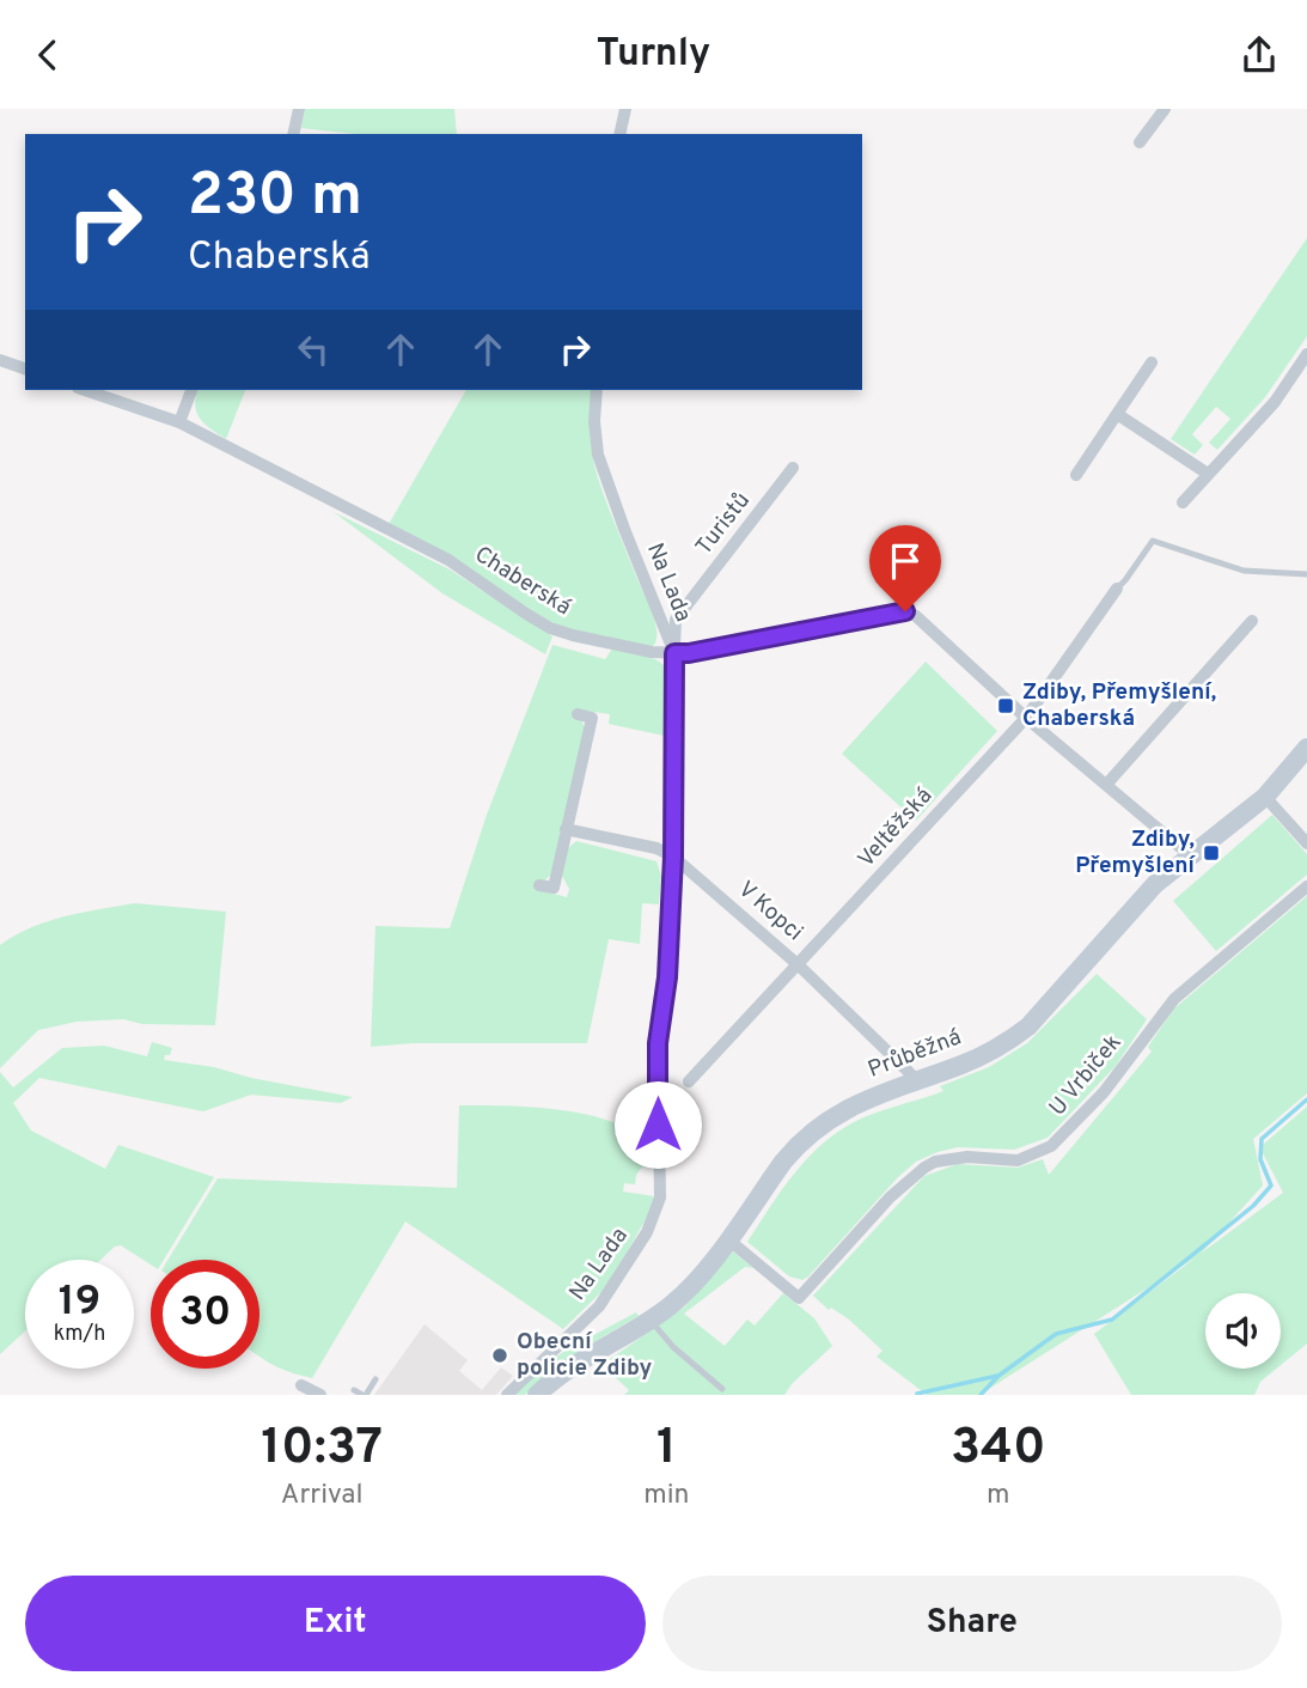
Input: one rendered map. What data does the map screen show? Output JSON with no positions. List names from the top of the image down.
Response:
{
  "streets": {
    "street": [
      "Turistů",
      "Chaberská",
      "Na Lada",
      "Veltěžská",
      "V Kopci",
      "Průběžná",
      "U Vrbiček"
    ]
  },
  "crossings": [
    ["Turistů", "Chaberská"],
    ["Turistů", "Na Lada"],
    ["Chaberská", "Na Lada"],
    ["Chaberská", "Veltěžská"],
    ["Chaberská", "Průběžná"],
    ["Na Lada", "V Kopci"],
    ["Veltěžská", "V Kopci"],
    ["V Kopci", "Průběžná"],
    ["Průběžná", "U Vrbiček"]
  ],
  "places": {
    "transit": ["Zdiby, Přemyšlení, Chaberská", "Zdiby, Přemyšlení"],
    "other": ["Obecní policie Zdiby"]
  },
  "page": {
    "header": "Turnly",
    "turn": ["230 m", "Chaberská"],
    "speed": "19 km/h",
    "limit": "30",
    "eta": [
      "10:37",
      "Arrival",
      "1",
      "min",
      "340",
      "m"
    ],
    "buttons": ["Exit", "Share"]
  }
}
